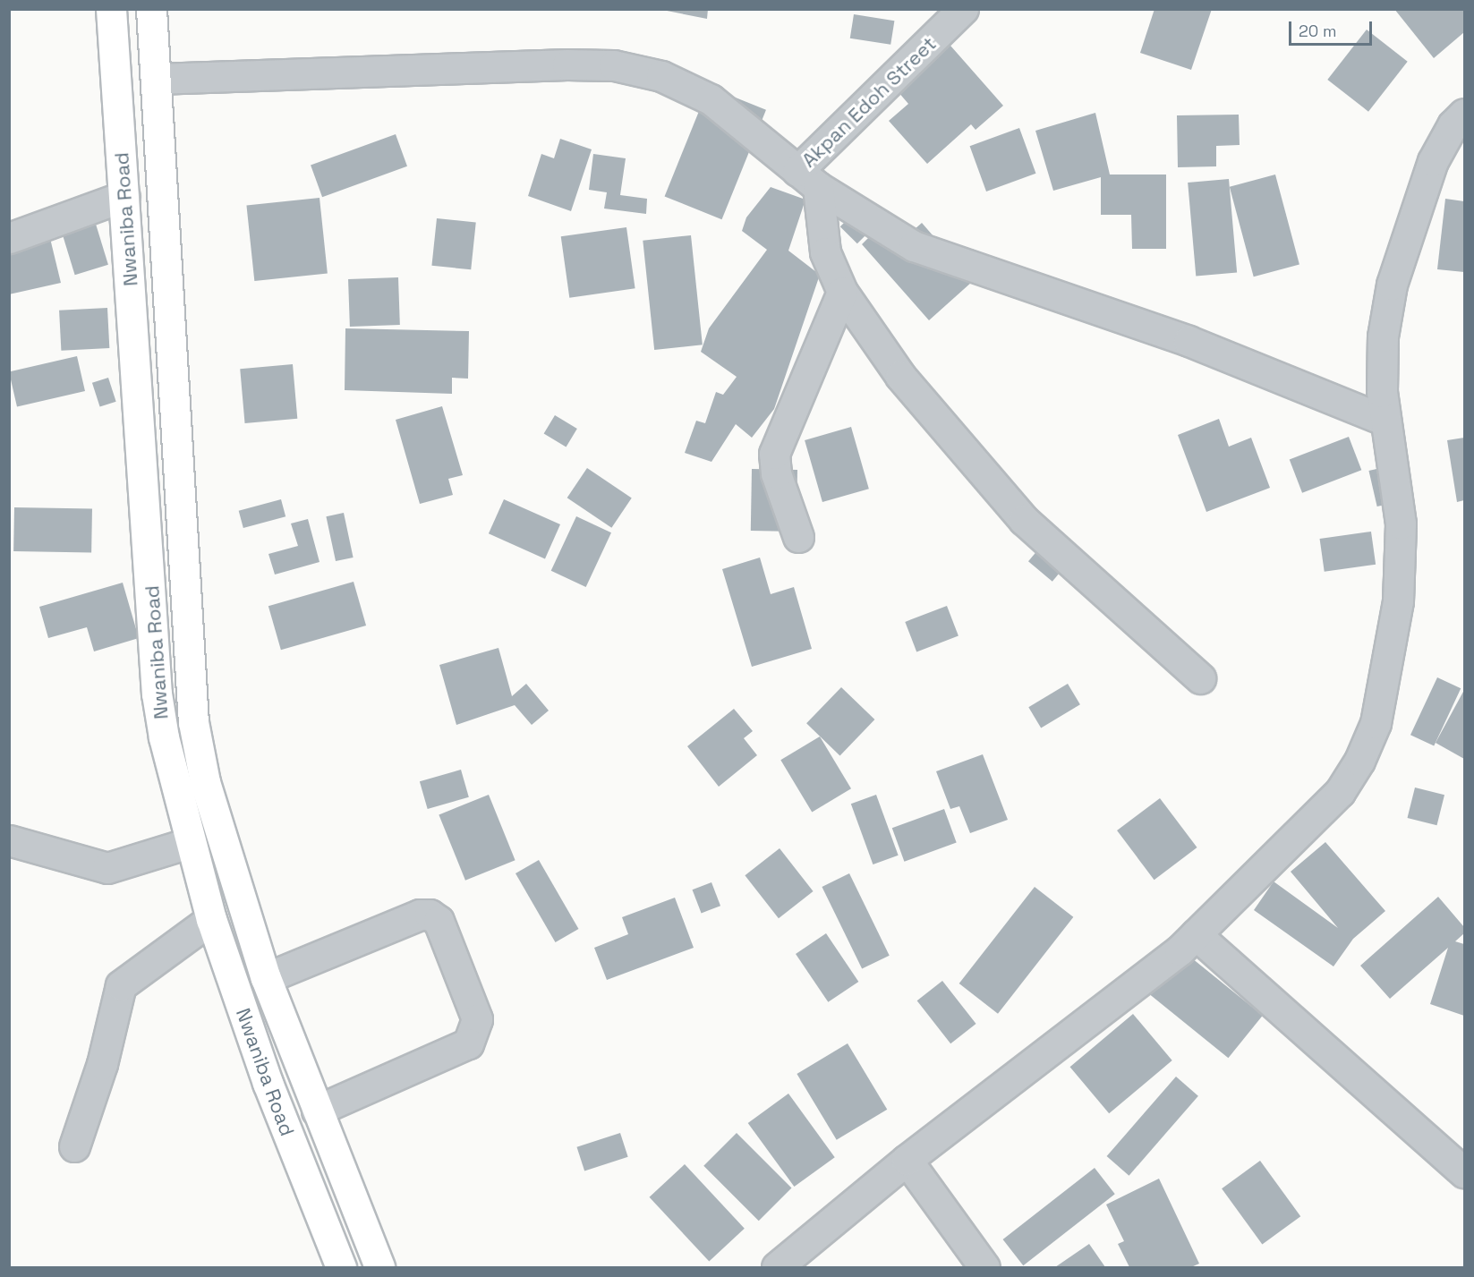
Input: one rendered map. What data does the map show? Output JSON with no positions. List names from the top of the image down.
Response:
{
  "streets": {
    "main road": ["Nwaniba Road"],
    "street": ["Akpan Edoh Street"]
  },
  "scale_bar": "20 m"
}
